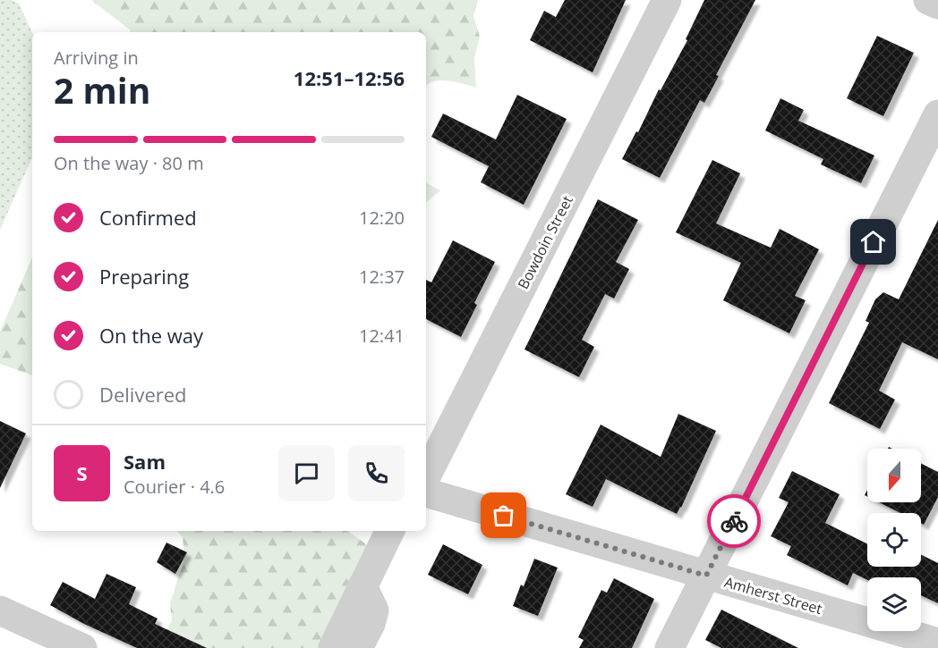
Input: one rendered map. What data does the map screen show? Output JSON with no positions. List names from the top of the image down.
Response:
{
  "streets": {
    "street": ["Bowdoin Street", "Amherst Street"]
  },
  "north": "bottom",
  "page": {
    "heading": ["2 min", "Arriving in", "12:51–12:56"],
    "panel": ["Sam", "Courier · 4.6"],
    "bar": "On the way · 80 m",
    "list": [
      ["Confirmed", "12:20"],
      ["Preparing", "12:37"],
      ["On the way", "12:41"],
      "Delivered"
    ],
    "round": "S"
  }
}
